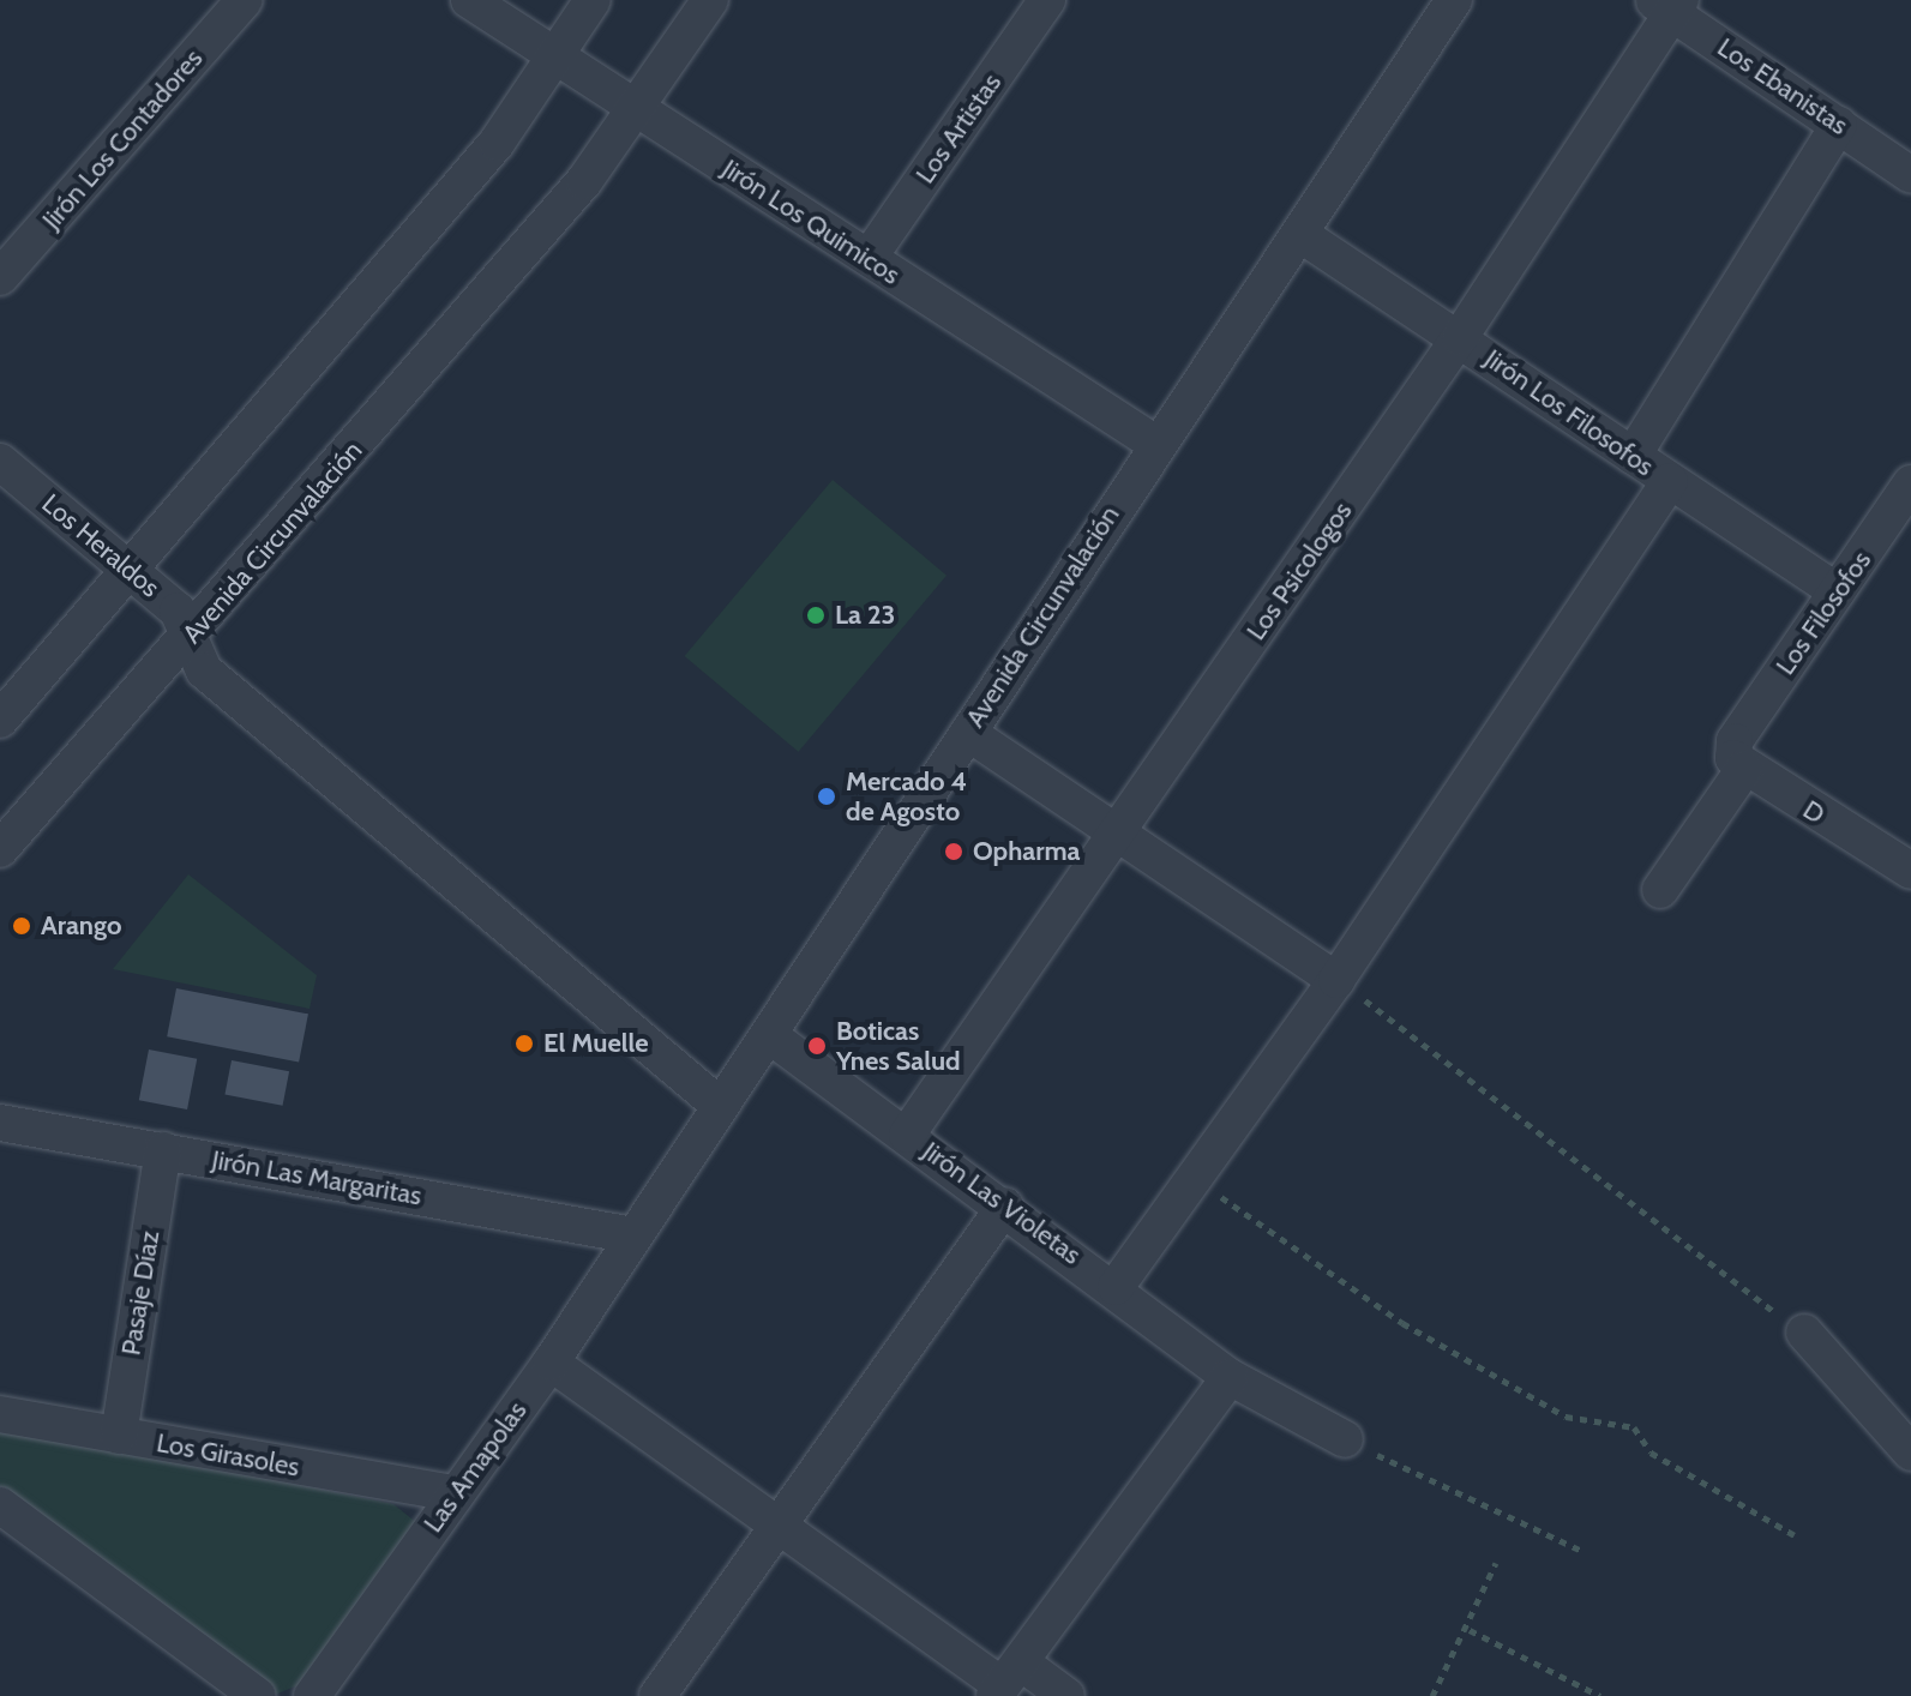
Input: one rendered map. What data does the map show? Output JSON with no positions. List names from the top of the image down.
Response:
{
  "streets": {
    "street": [
      "Los Ebanistas",
      "Los Artistas",
      "Jirón Los Contadores",
      "Jirón Los Quimicos",
      "Jirón Los Filosofos",
      "Avenida Circunvalación",
      "Los Heraldos",
      "Los Psicologos",
      "Los Filosofos",
      "D",
      "Jirón Las Margaritas",
      "Jirón Las Violetas",
      "Pasaje Díaz",
      "Los Girasoles",
      "Las Amapolas"
    ]
  },
  "crossings": [
    ["Los Ebanistas", "Los Psicologos"],
    ["Los Artistas", "Jirón Los Quimicos"],
    ["Jirón Los Quimicos", "Avenida Circunvalación"],
    ["Jirón Los Filosofos", "Avenida Circunvalación"],
    ["Jirón Los Filosofos", "Los Psicologos"],
    ["Jirón Los Filosofos", "Los Filosofos"],
    ["Avenida Circunvalación", "Los Heraldos"],
    ["Avenida Circunvalación", "Jirón Las Margaritas"],
    ["Avenida Circunvalación", "Jirón Las Violetas"],
    ["Avenida Circunvalación", "Las Amapolas"],
    ["Los Psicologos", "Jirón Las Violetas"],
    ["Los Filosofos", "D"],
    ["Jirón Las Margaritas", "Pasaje Díaz"],
    ["Jirón Las Margaritas", "Las Amapolas"],
    ["Pasaje Díaz", "Los Girasoles"],
    ["Los Girasoles", "Las Amapolas"]
  ],
  "places": [
    "La 23",
    "Mercado 4 de Agosto",
    "Opharma",
    "Arango",
    "El Muelle",
    "Boticas Ynes Salud"
  ]
}
